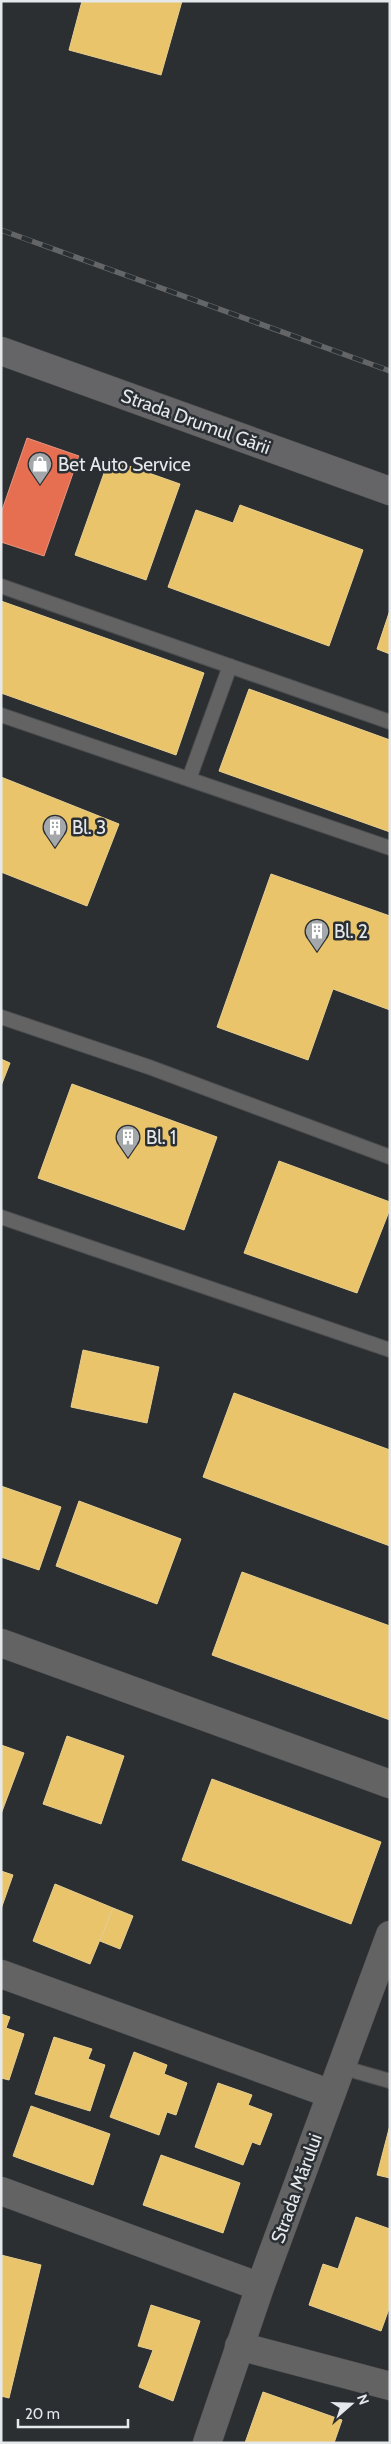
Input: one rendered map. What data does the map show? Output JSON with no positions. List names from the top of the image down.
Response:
{
  "streets": {
    "street": ["Strada Drumul Gării", "Strada Mărului"]
  },
  "places": {
    "shop": ["Bet Auto Service"],
    "building": ["Bl. 3", "Bl. 2", "Bl. 1"]
  },
  "scale_bar": "20 m",
  "north": "right"
}
